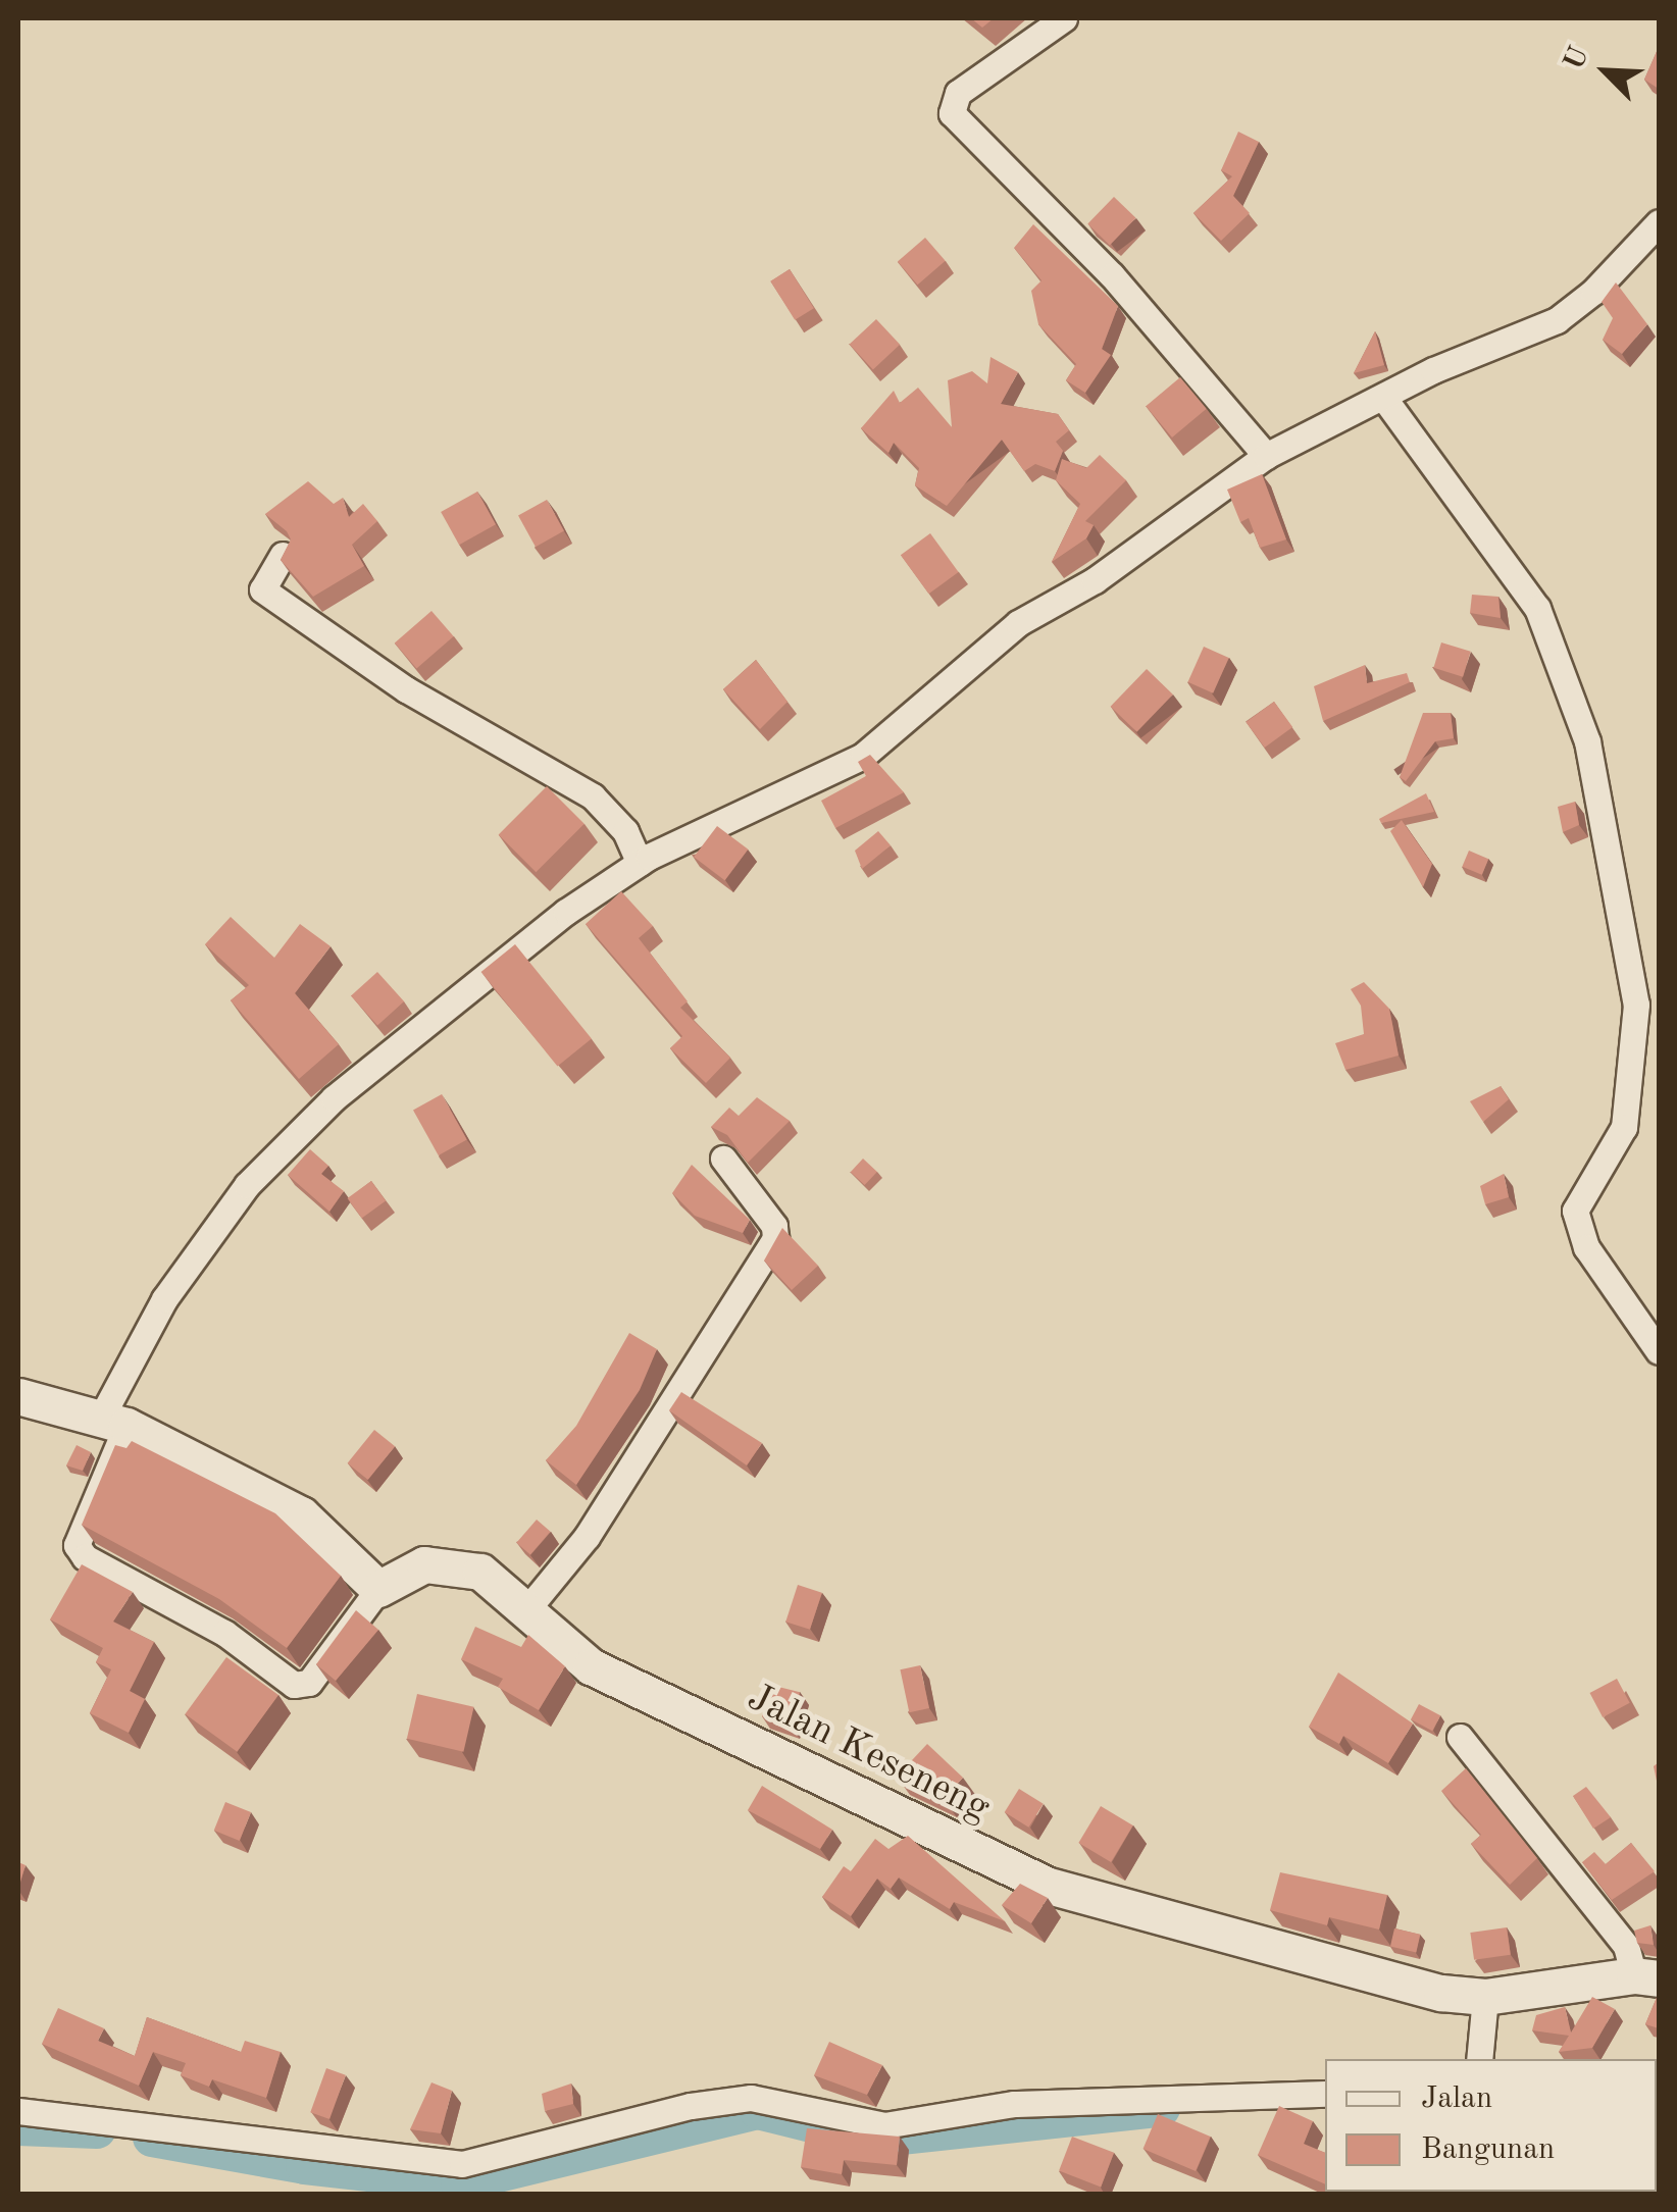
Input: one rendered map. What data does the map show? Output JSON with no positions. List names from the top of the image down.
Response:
{
  "streets": {
    "street": ["Jalan Keseneng"]
  },
  "legend": ["Jalan", "Bangunan"],
  "north": "top left"
}
